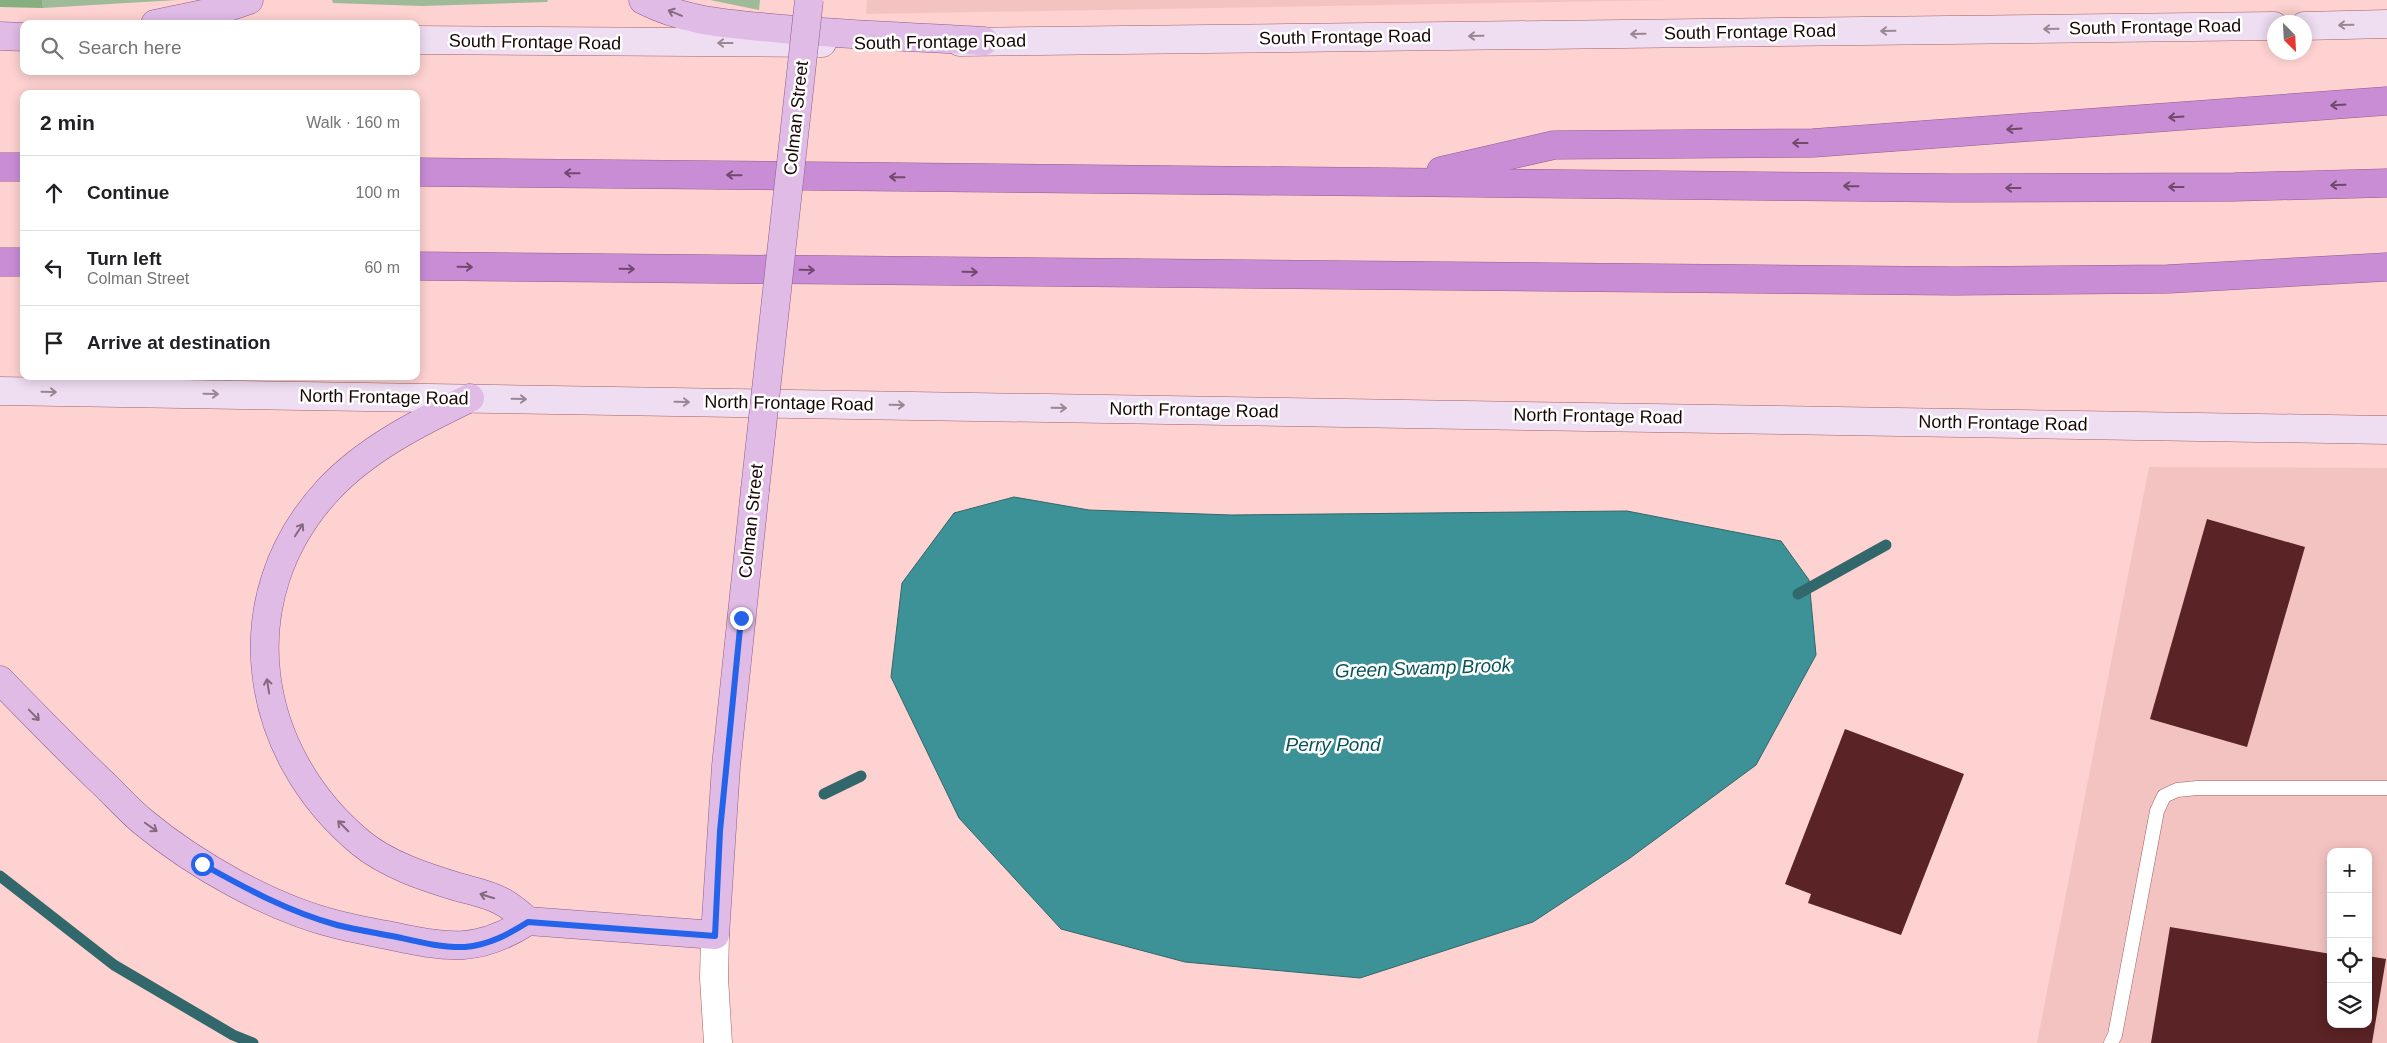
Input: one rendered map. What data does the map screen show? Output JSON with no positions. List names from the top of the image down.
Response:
{
  "streets": {
    "main road": ["South Frontage Road", "Colman Street", "North Frontage Road"]
  },
  "one_way": ["South Frontage Road", "North Frontage Road"],
  "water": ["Green Swamp Brook", "Perry Pond"],
  "north": "bottom right",
  "page": {
    "search": "Search here",
    "heading": ["2 min", "Walk · 160 m"],
    "list": [
      ["Continue", "100 m"],
      ["Turn left", "Colman Street", "60 m"],
      "Arrive at destination"
    ],
    "map_buttons": ["+", "−"]
  }
}
